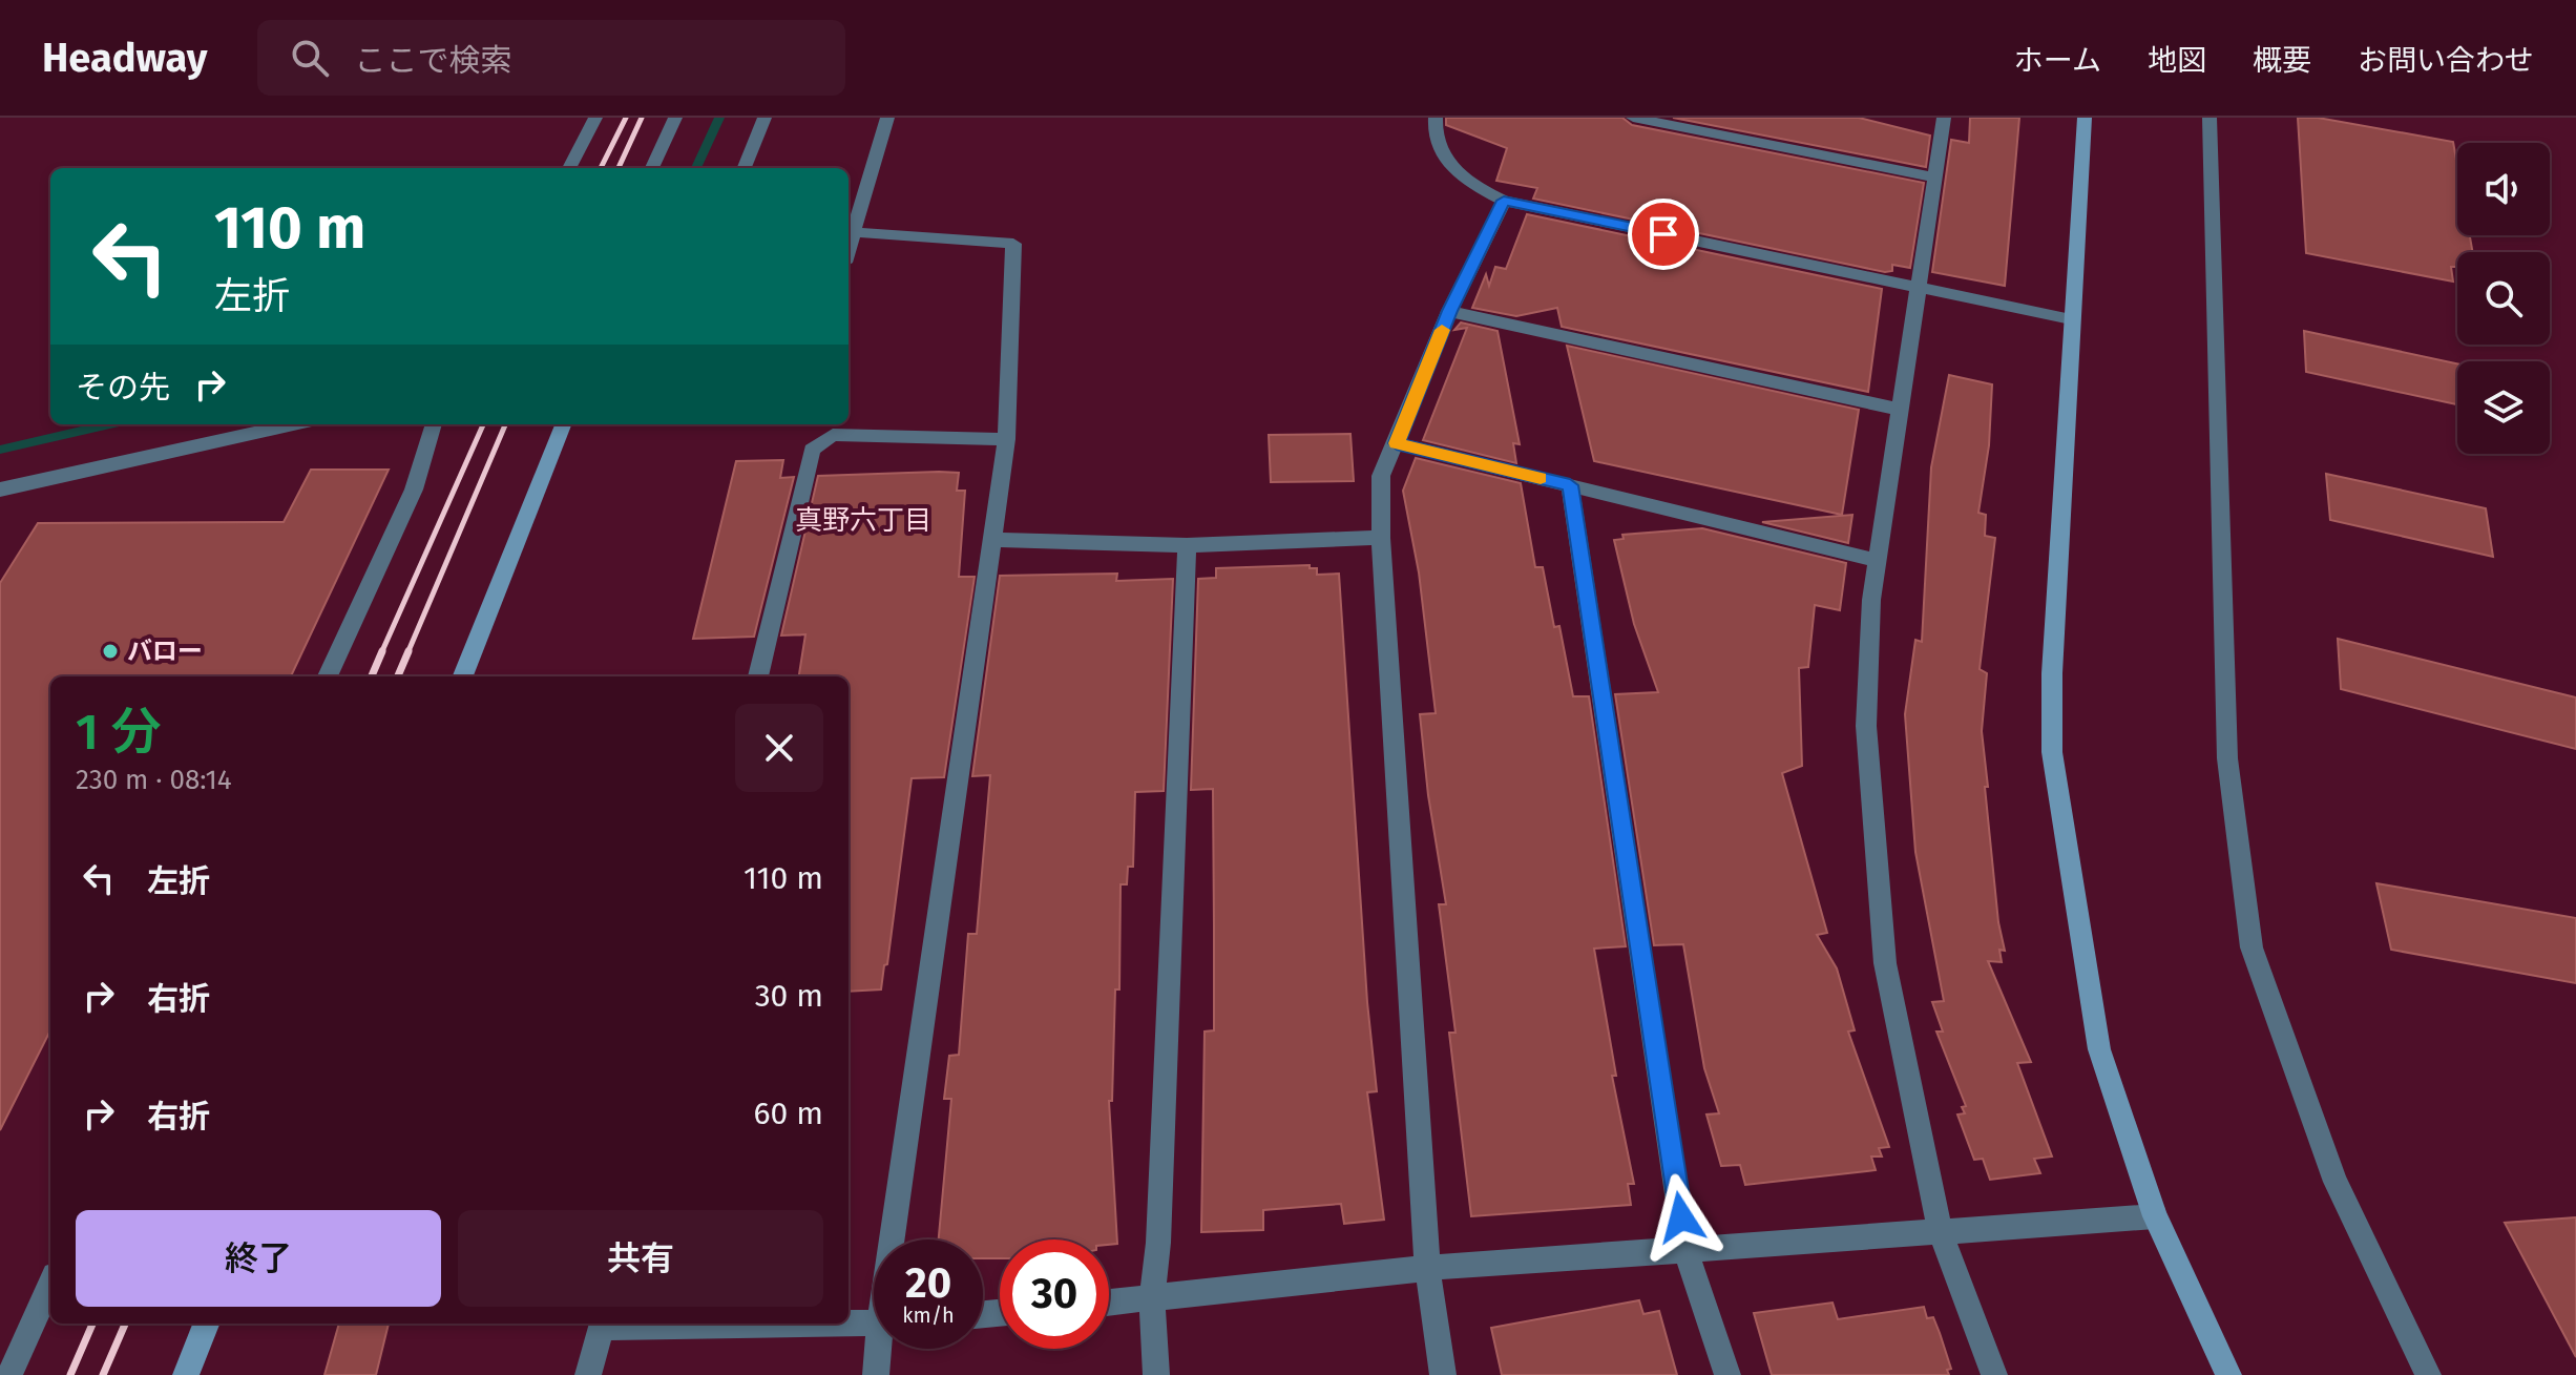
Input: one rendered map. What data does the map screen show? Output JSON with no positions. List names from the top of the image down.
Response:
{
  "districts": ["真野六丁目"],
  "places": ["バロー"],
  "page": {
    "header": "Headway",
    "search": "ここで検索",
    "nav": [
      "ホーム",
      "地図",
      "概要",
      "お問い合わせ"
    ],
    "turn": ["110 m", "左折"],
    "then": "その先",
    "heading": ["1 分", "230 m · 08:14"],
    "list": [
      {
        "name": "左折",
        "value": "110 m"
      },
      {
        "name": "右折",
        "value": "30 m"
      },
      {
        "name": "右折",
        "value": "60 m"
      }
    ],
    "buttons": ["終了", "共有"],
    "speed": "20 km/h",
    "limit": "30"
  }
}
